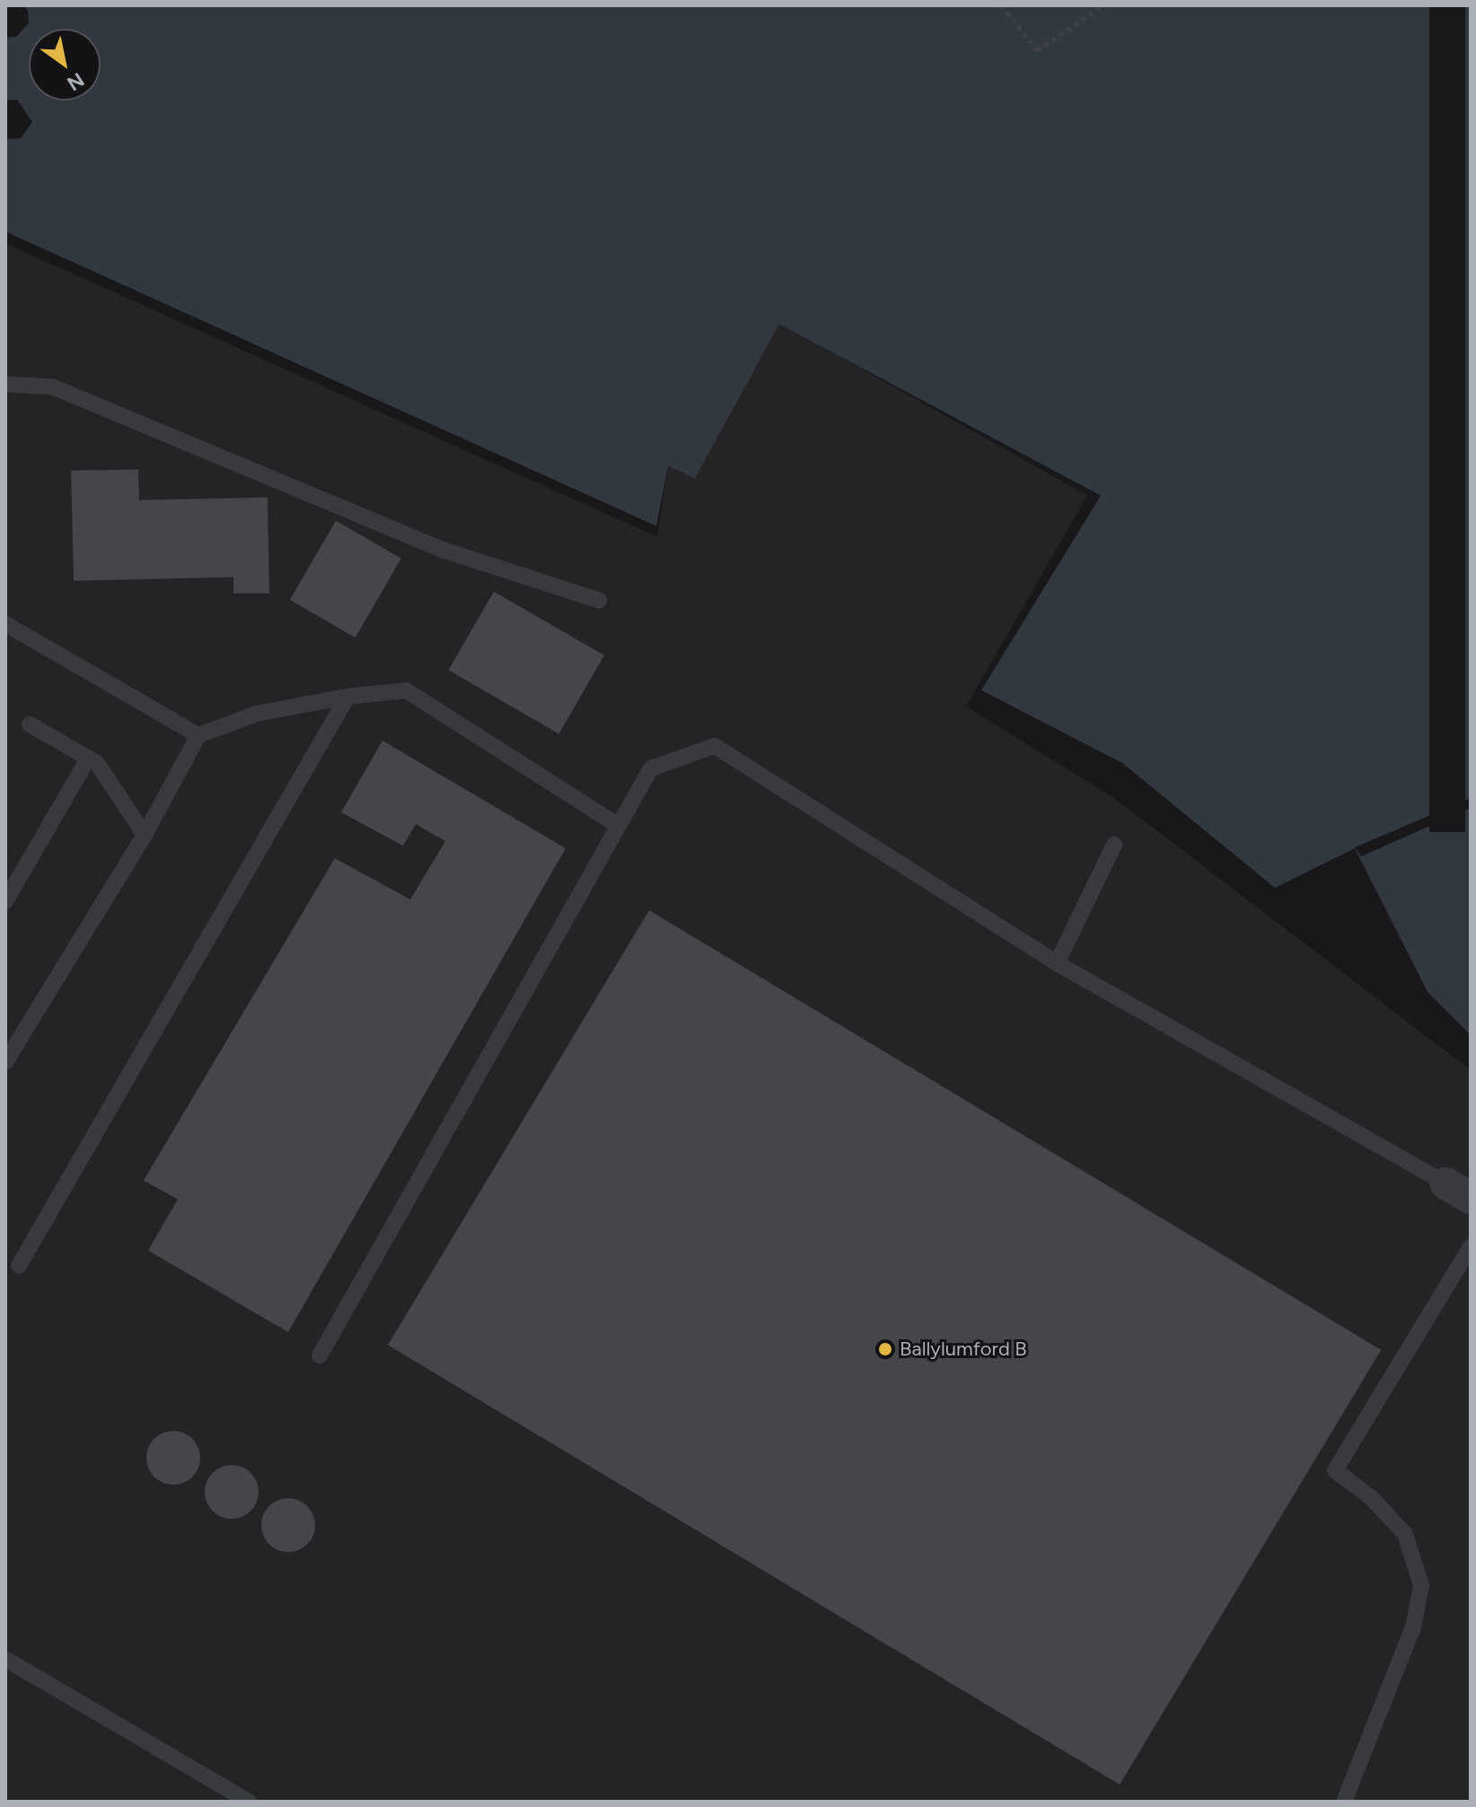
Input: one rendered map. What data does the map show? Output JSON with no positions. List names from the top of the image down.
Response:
{
  "places": ["Ballylumford B"],
  "north": "bottom right"
}
